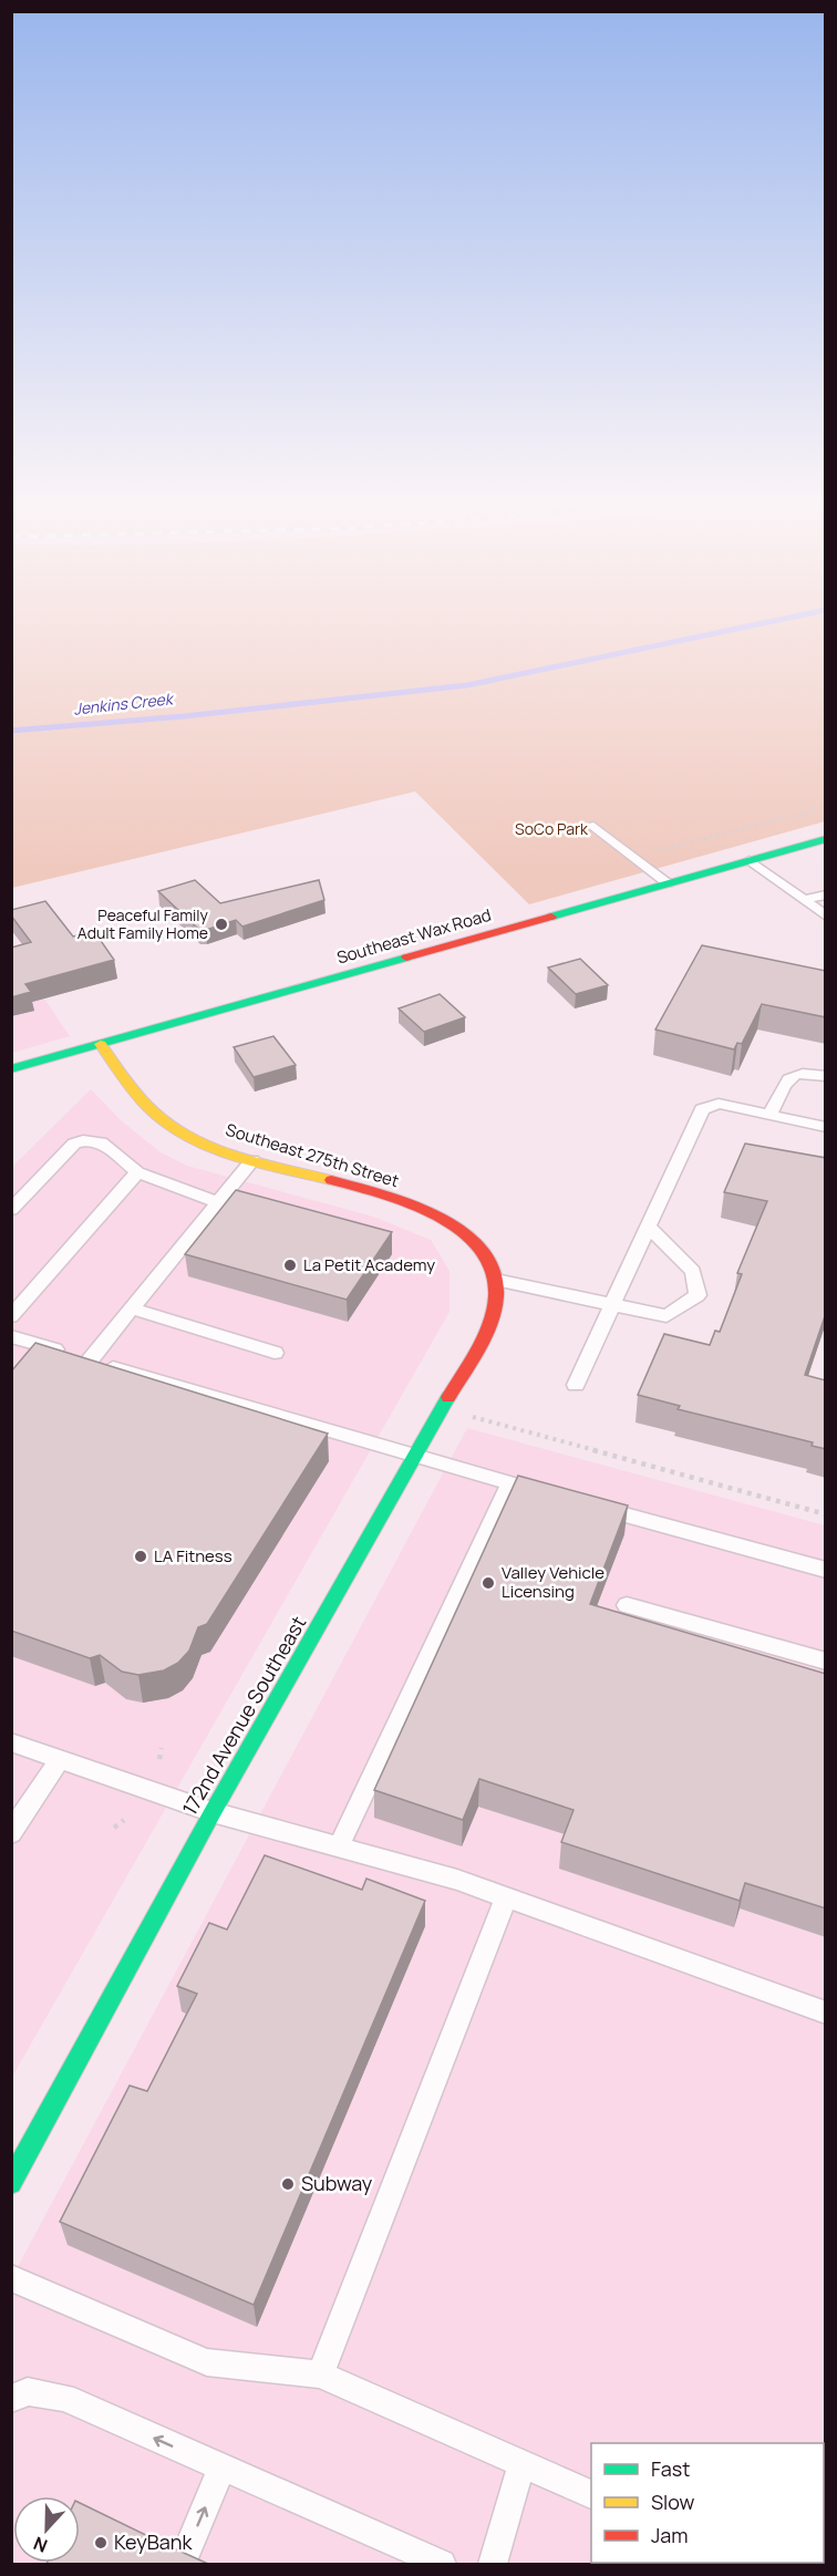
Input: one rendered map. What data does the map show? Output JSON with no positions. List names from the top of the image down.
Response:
{
  "streets": {
    "street": ["Southeast Wax Road", "Southeast 275th Street", "172nd Avenue Southeast"]
  },
  "crossings": [
    ["Southeast Wax Road", "Southeast 275th Street"],
    ["Southeast 275th Street", "172nd Avenue Southeast"]
  ],
  "water": ["Jenkins Creek"],
  "parks": ["SoCo Park"],
  "places": [
    "Peaceful Family Adult Family Home",
    "La Petit Academy",
    "LA Fitness",
    "Valley Vehicle Licensing",
    "Subway",
    "KeyBank"
  ],
  "legend": ["Fast", "Slow", "Jam"],
  "north": "bottom"
}
